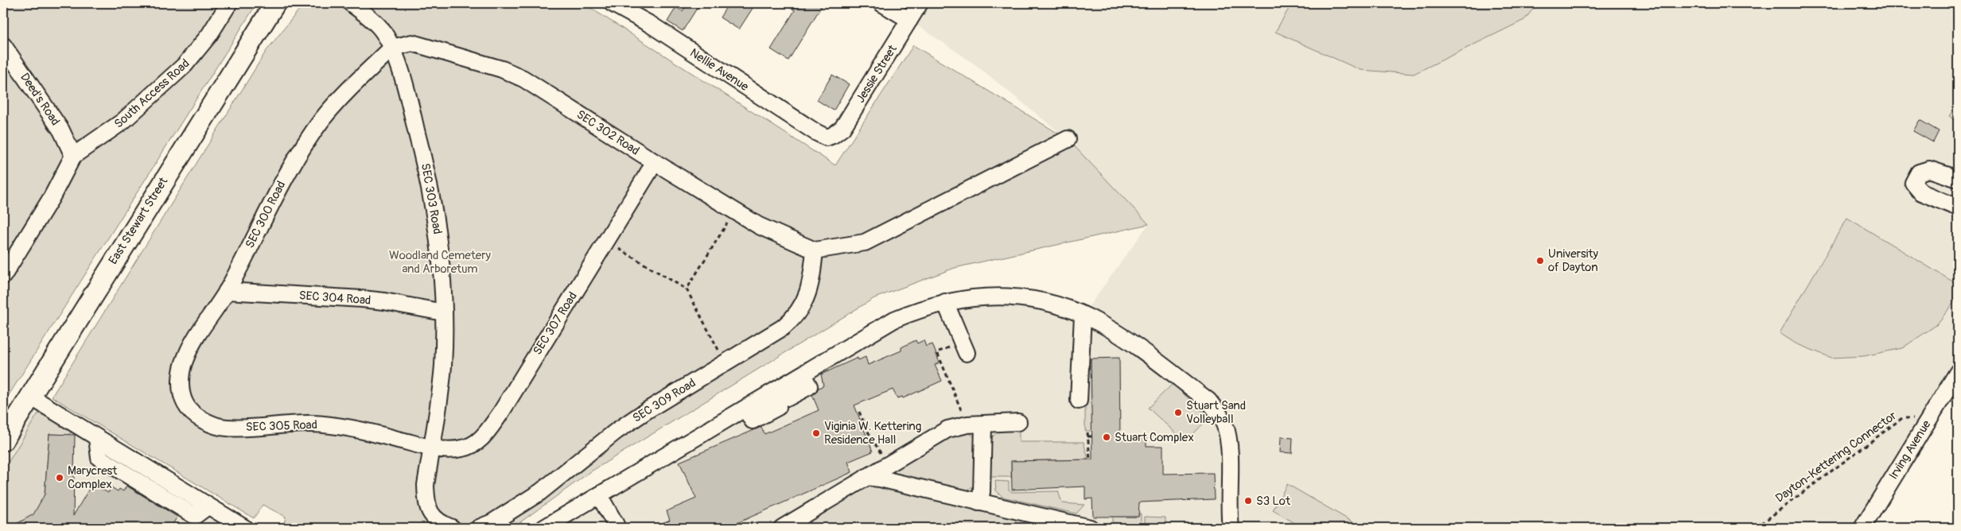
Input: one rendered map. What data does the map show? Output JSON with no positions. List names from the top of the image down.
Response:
{
  "streets": {
    "main road": ["East Stewart Street"],
    "street": [
      "Nellie Avenue",
      "Jessie Street",
      "South Access Road",
      "Deed's Road",
      "SEC 302 Road",
      "SEC 303 Road",
      "SEC 300 Road",
      "SEC 304 Road",
      "SEC 307 Road",
      "SEC 309 Road",
      "SEC 305 Road",
      "Irving Avenue"
    ],
    "path": ["Dayton-Kettering Connector"]
  },
  "crossings": [
    ["Nellie Avenue", "Jessie Street"],
    ["South Access Road", "Deed's Road"],
    ["SEC 302 Road", "SEC 303 Road"],
    ["SEC 302 Road", "SEC 300 Road"],
    ["SEC 302 Road", "SEC 307 Road"],
    ["SEC 302 Road", "SEC 309 Road"],
    ["SEC 303 Road", "SEC 300 Road"],
    ["SEC 303 Road", "SEC 304 Road"],
    ["SEC 303 Road", "SEC 307 Road"],
    ["SEC 303 Road", "SEC 305 Road"],
    ["SEC 300 Road", "SEC 304 Road"],
    ["SEC 300 Road", "SEC 305 Road"],
    ["SEC 307 Road", "SEC 305 Road"],
    ["Irving Avenue", "Dayton-Kettering Connector"]
  ],
  "parks": ["Woodland Cemetery and Arboretum"],
  "places": [
    "University of Dayton",
    "Stuart Sand Volleyball",
    "Viginia W. Kettering Residence Hall",
    "Stuart Complex",
    "Marycrest Complex",
    "S3 Lot"
  ]
}
